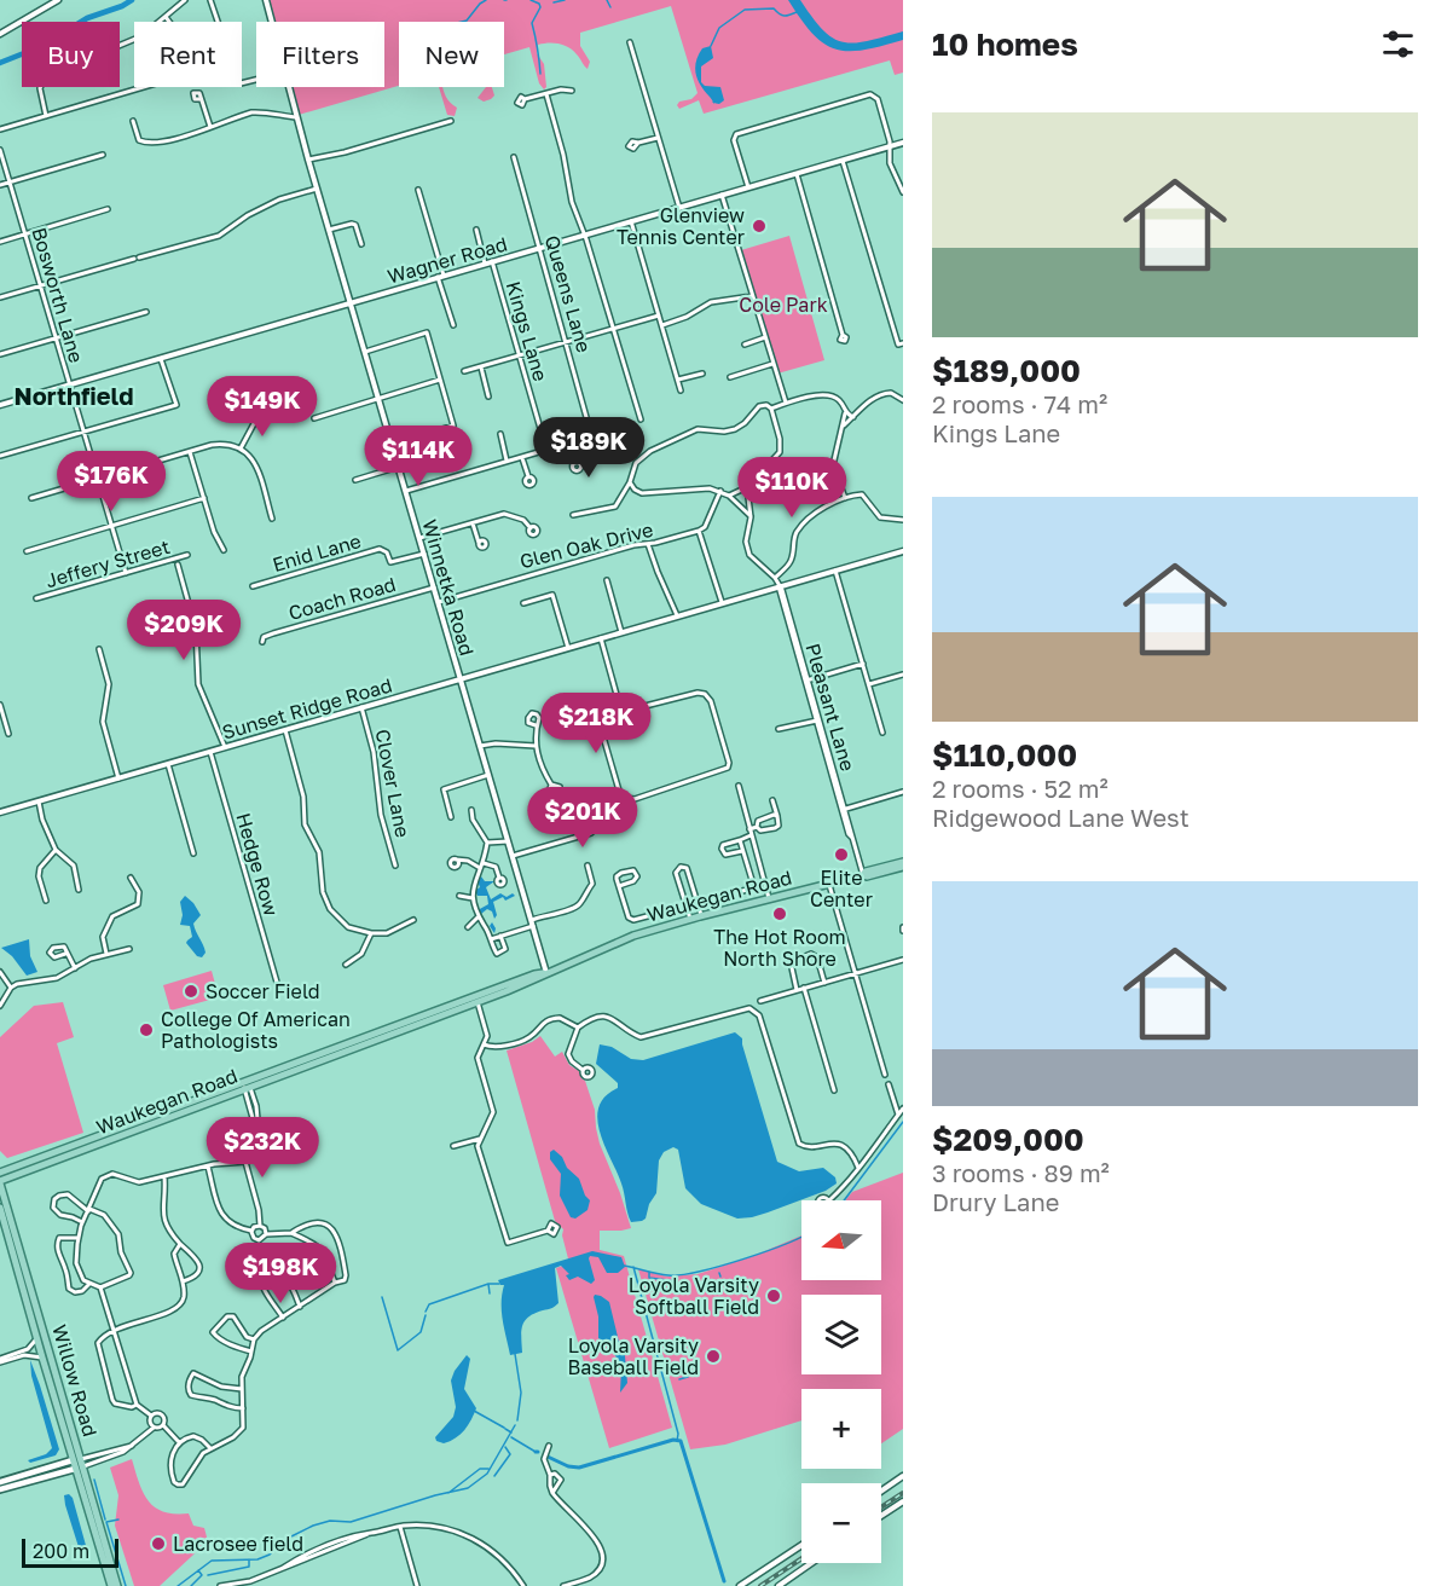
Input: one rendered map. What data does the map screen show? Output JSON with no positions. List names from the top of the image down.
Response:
{
  "streets": {
    "main road": ["Waukegan Road", "Willow Road"],
    "street": [
      "Wagner Road",
      "Queens Lane",
      "Bosworth Lane",
      "Kings Lane",
      "Glen Oak Drive",
      "Enid Lane",
      "Jeffery Street",
      "Winnetka Road",
      "Coach Road",
      "Pleasant Lane",
      "Sunset Ridge Road",
      "Clover Lane",
      "Hedge Row"
    ]
  },
  "crossings": [
    ["Wagner Road", "Queens Lane"],
    ["Wagner Road", "Bosworth Lane"],
    ["Wagner Road", "Kings Lane"],
    ["Wagner Road", "Winnetka Road"],
    ["Bosworth Lane", "Jeffery Street"],
    ["Glen Oak Drive", "Winnetka Road"],
    ["Enid Lane", "Winnetka Road"],
    ["Winnetka Road", "Coach Road"],
    ["Winnetka Road", "Sunset Ridge Road"],
    ["Winnetka Road", "Waukegan Road"],
    ["Pleasant Lane", "Sunset Ridge Road"],
    ["Pleasant Lane", "Waukegan Road"],
    ["Sunset Ridge Road", "Clover Lane"],
    ["Sunset Ridge Road", "Hedge Row"],
    ["Waukegan Road", "Willow Road"]
  ],
  "districts": ["Northfield"],
  "parks": ["Cole Park"],
  "places": [
    "Glenview Tennis Center",
    "Elite Center",
    "The Hot Room North Shore",
    "Soccer Field",
    "College Of American Pathologists",
    "Loyola Varsity Softball Field",
    "Loyola Varsity Baseball Field",
    "Lacrosee field"
  ],
  "scale_bar": "200 m",
  "north": "left",
  "page": {
    "heading": "10 homes",
    "chip": [
      "Buy",
      "Rent",
      "Filters",
      "New"
    ],
    "list": [
      {
        "name": "$189,000",
        "note": "2 rooms · 74 m² · Kings Lane"
      },
      {
        "name": "$110,000",
        "note": "2 rooms · 52 m² · Ridgewood Lane West"
      },
      {
        "name": "$209,000",
        "note": "3 rooms · 89 m² · Drury Lane"
      }
    ],
    "price": [
      "$149K",
      "$189K",
      "$114K",
      "$176K",
      "$110K",
      "$209K",
      "$218K",
      "$201K",
      "$232K",
      "$198K"
    ],
    "map_buttons": ["+", "−"],
    "scale": "200 m"
  }
}
